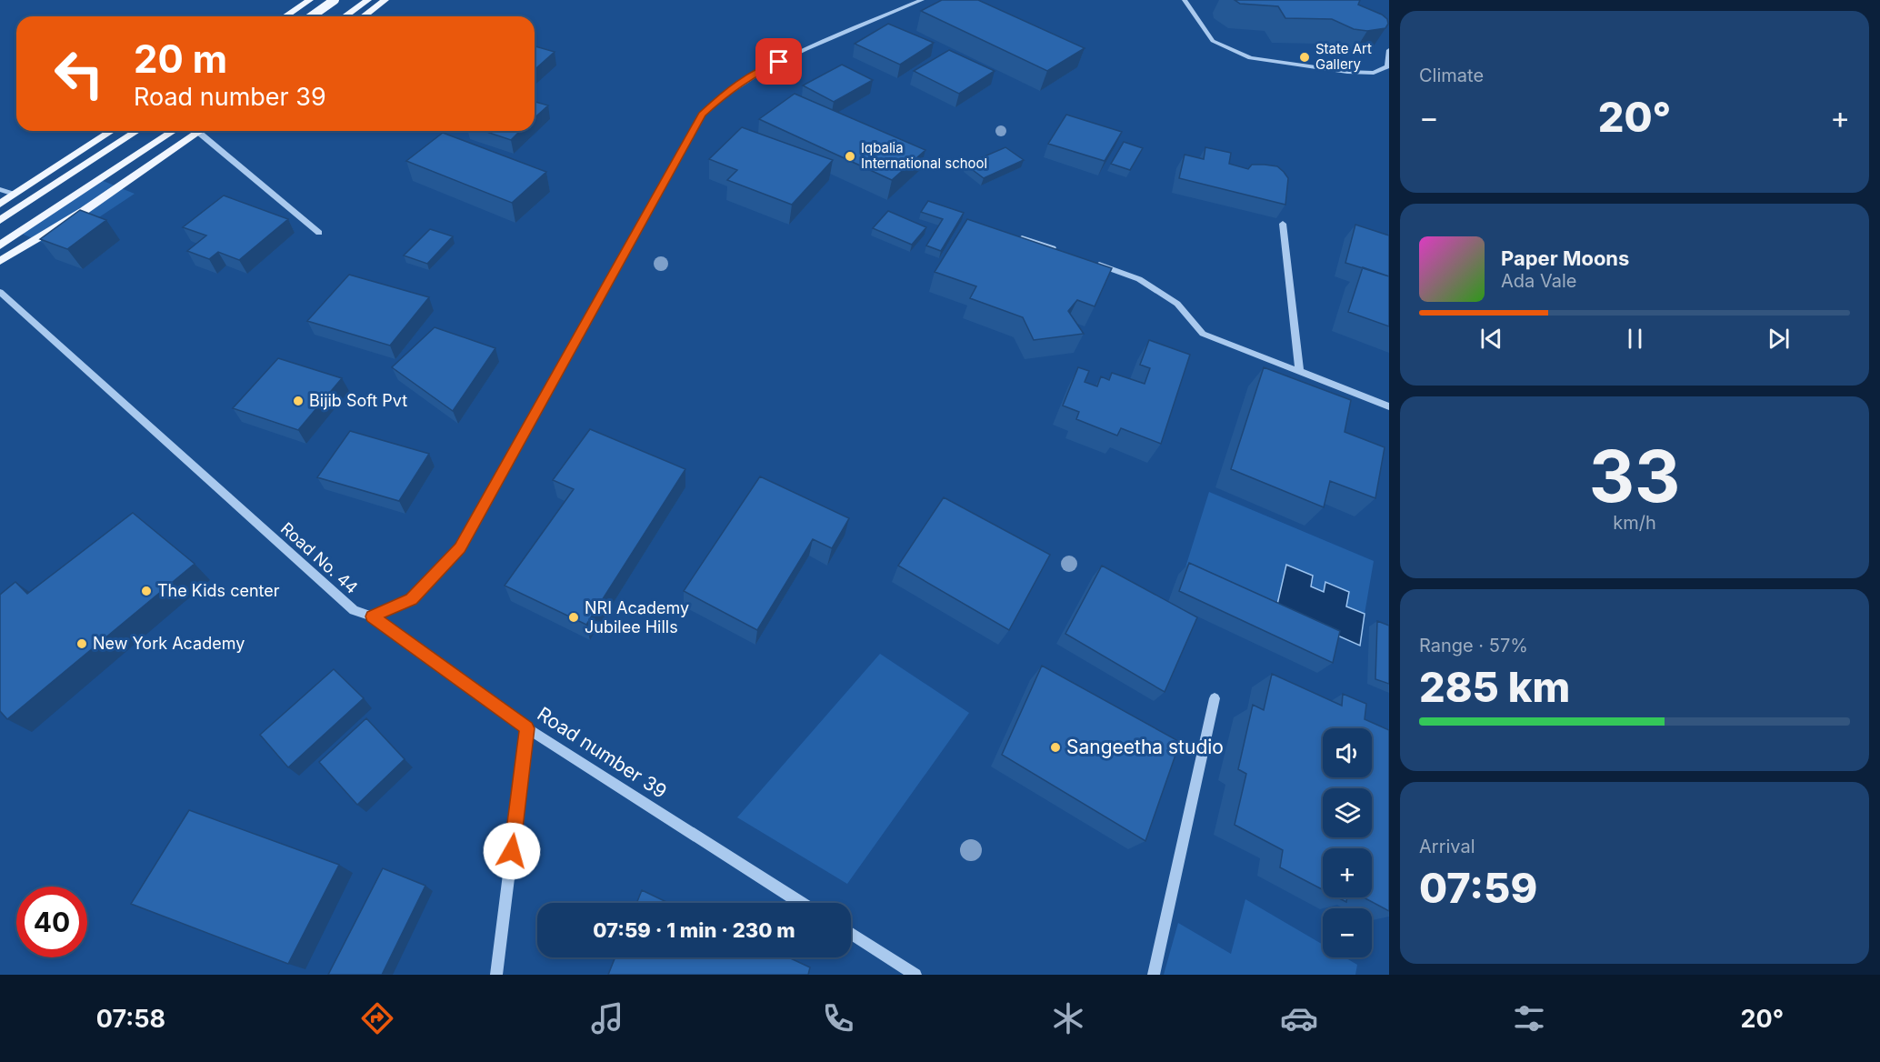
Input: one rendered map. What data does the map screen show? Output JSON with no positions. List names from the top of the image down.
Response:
{
  "streets": {
    "street": ["Road No. 44", "Road number 39"]
  },
  "crossings": [
    ["Road No. 44", "Road number 39"]
  ],
  "places": [
    "State Art Gallery",
    "Iqbalia International school",
    "Bijib Soft Pvt",
    "The Kids center",
    "NRI Academy Jubilee Hills",
    "New York Academy",
    "Sangeetha studio"
  ],
  "page": {
    "tile": [
      "Climate",
      ["33", "km/h"],
      ["Range · 57%", "285 km"],
      ["Arrival", "07:59"]
    ],
    "turn": ["20 m", "Road number 39"],
    "heat": ["−", "20°", "+"],
    "song": ["Paper Moons", "Ada Vale"],
    "map_buttons": ["+", "−"],
    "limit": "40",
    "trip": "07:59 · 1 min · 230 m",
    "tabs": ["07:58", "20°"]
  }
}
